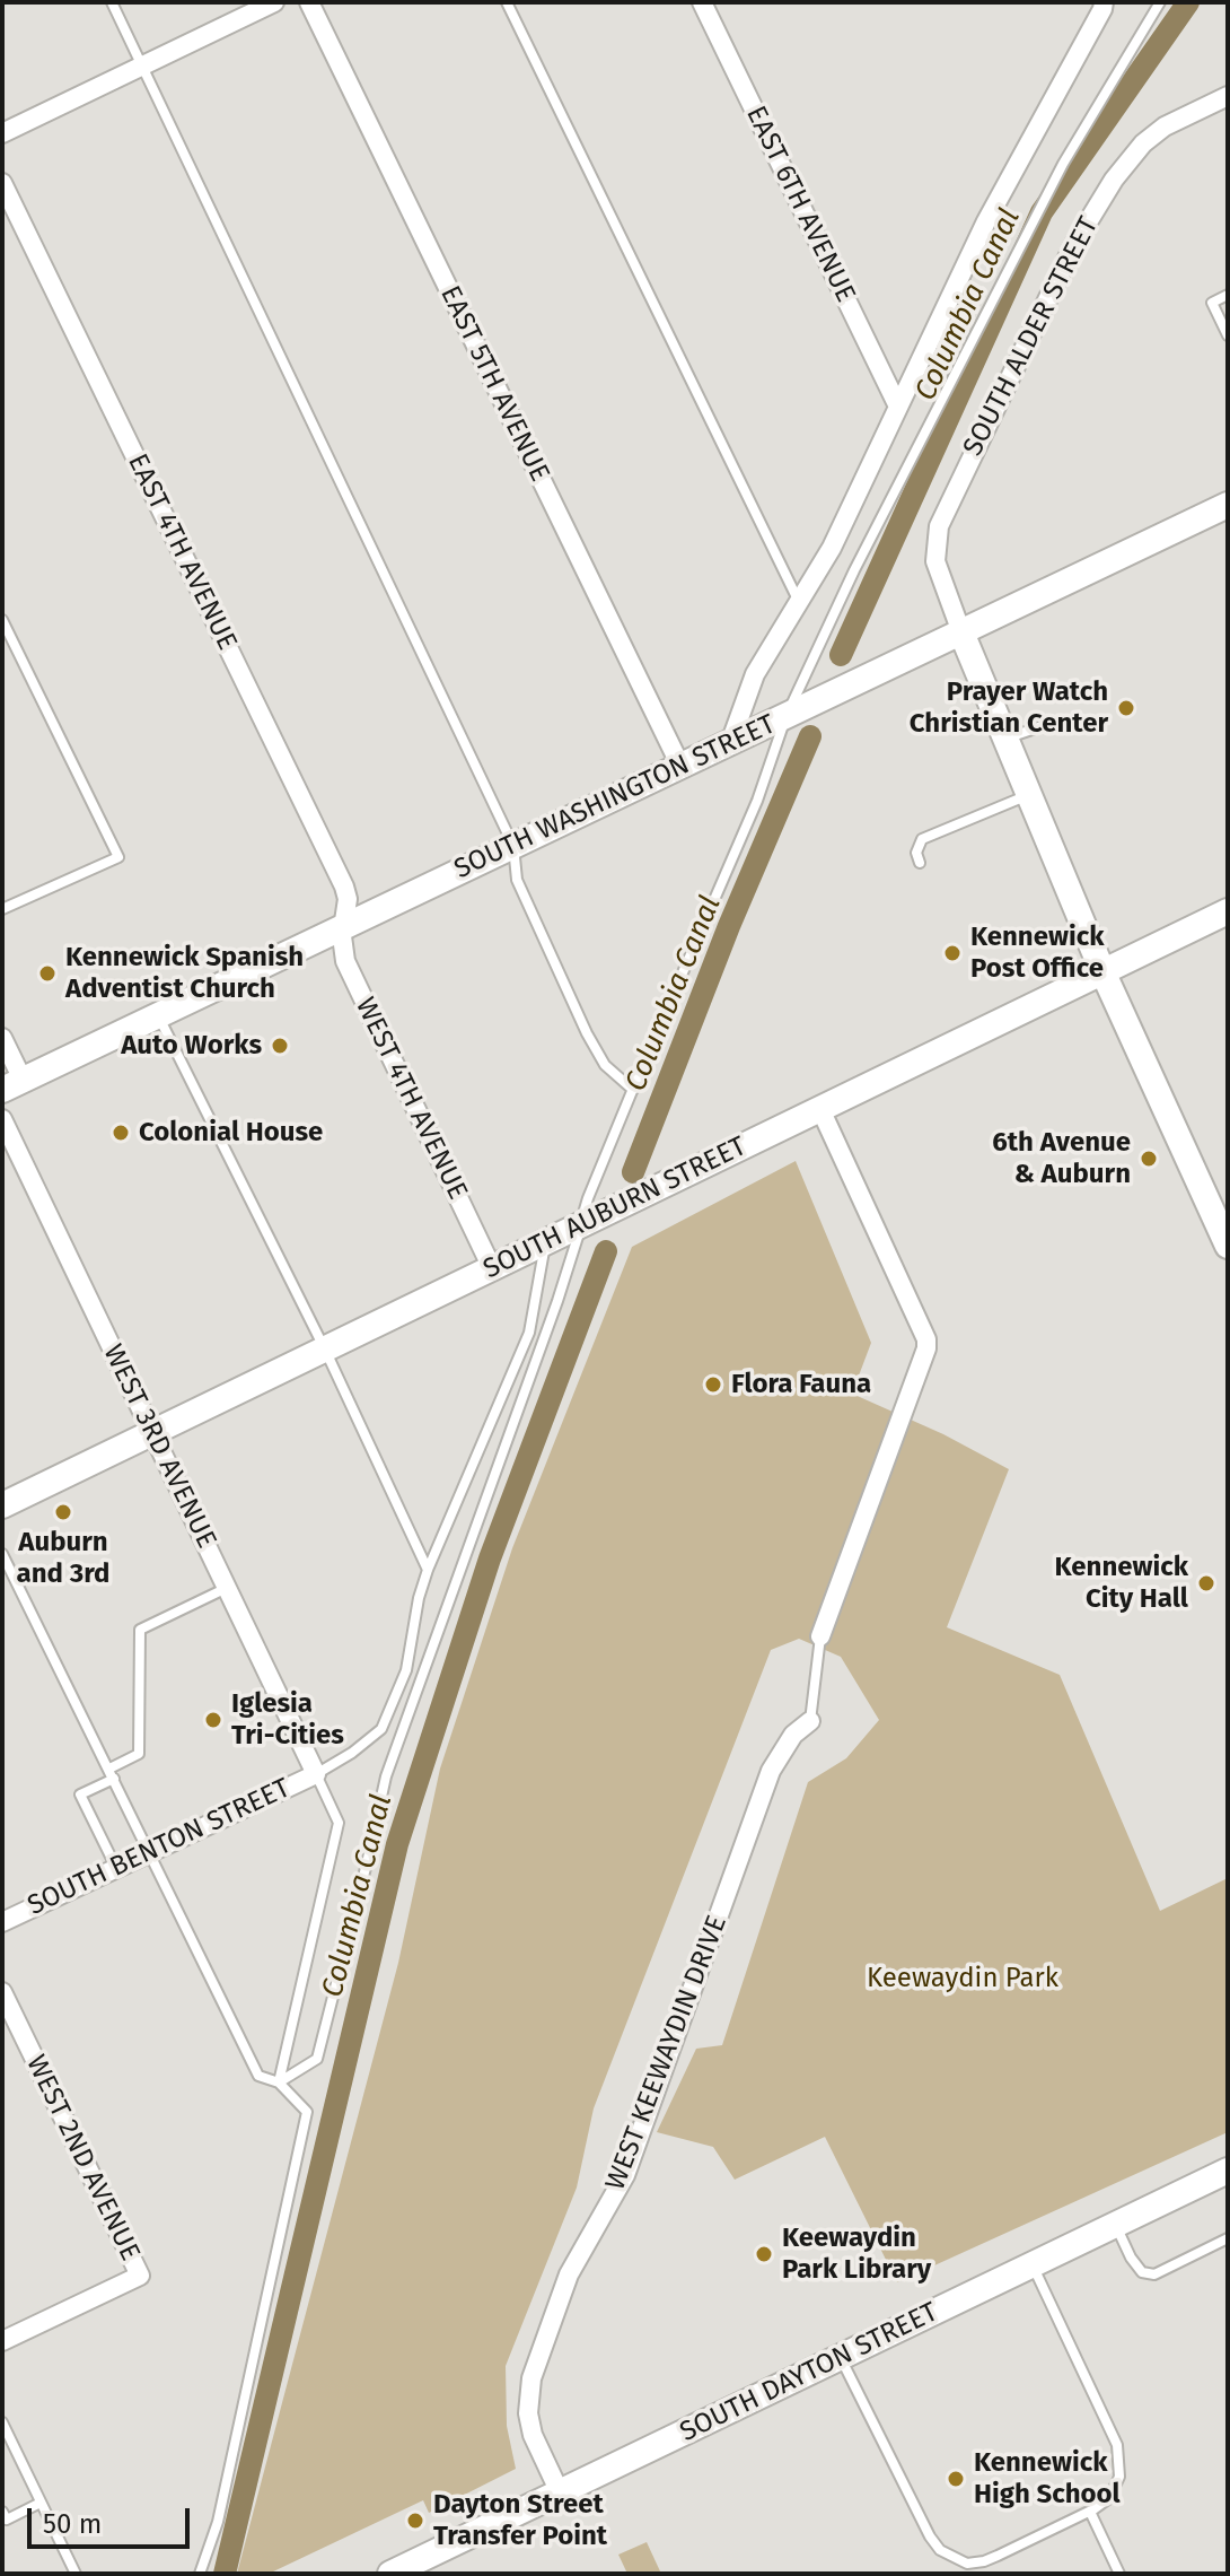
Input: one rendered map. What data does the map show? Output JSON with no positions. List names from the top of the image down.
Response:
{
  "streets": {
    "street": [
      "EAST 6TH AVENUE",
      "SOUTH ALDER STREET",
      "EAST 5TH AVENUE",
      "EAST 4TH AVENUE",
      "SOUTH WASHINGTON STREET",
      "WEST 4TH AVENUE",
      "SOUTH AUBURN STREET",
      "WEST 3RD AVENUE",
      "SOUTH BENTON STREET",
      "WEST KEEWAYDIN DRIVE",
      "WEST 2ND AVENUE",
      "SOUTH DAYTON STREET"
    ]
  },
  "crossings": [
    ["SOUTH ALDER STREET", "SOUTH WASHINGTON STREET"],
    ["EAST 5TH AVENUE", "SOUTH WASHINGTON STREET"],
    ["EAST 4TH AVENUE", "SOUTH WASHINGTON STREET"],
    ["EAST 4TH AVENUE", "WEST 4TH AVENUE"],
    ["SOUTH WASHINGTON STREET", "WEST 4TH AVENUE"],
    ["WEST 4TH AVENUE", "SOUTH AUBURN STREET"],
    ["SOUTH AUBURN STREET", "WEST 3RD AVENUE"],
    ["WEST 3RD AVENUE", "SOUTH BENTON STREET"],
    ["WEST KEEWAYDIN DRIVE", "SOUTH DAYTON STREET"]
  ],
  "water": ["Columbia Canal"],
  "parks": ["Keewaydin Park"],
  "places": [
    "Prayer Watch Christian Center",
    "Kennewick Post Office",
    "Kennewick Spanish Adventist Church",
    "Auto Works",
    "Colonial House",
    "6th Avenue & Auburn",
    "Flora Fauna",
    "Auburn and 3rd",
    "Kennewick City Hall",
    "Iglesia Tri-Cities",
    "Keewaydin Park Library",
    "Kennewick High School",
    "Dayton Street Transfer Point"
  ],
  "scale_bar": "50 m"
}
